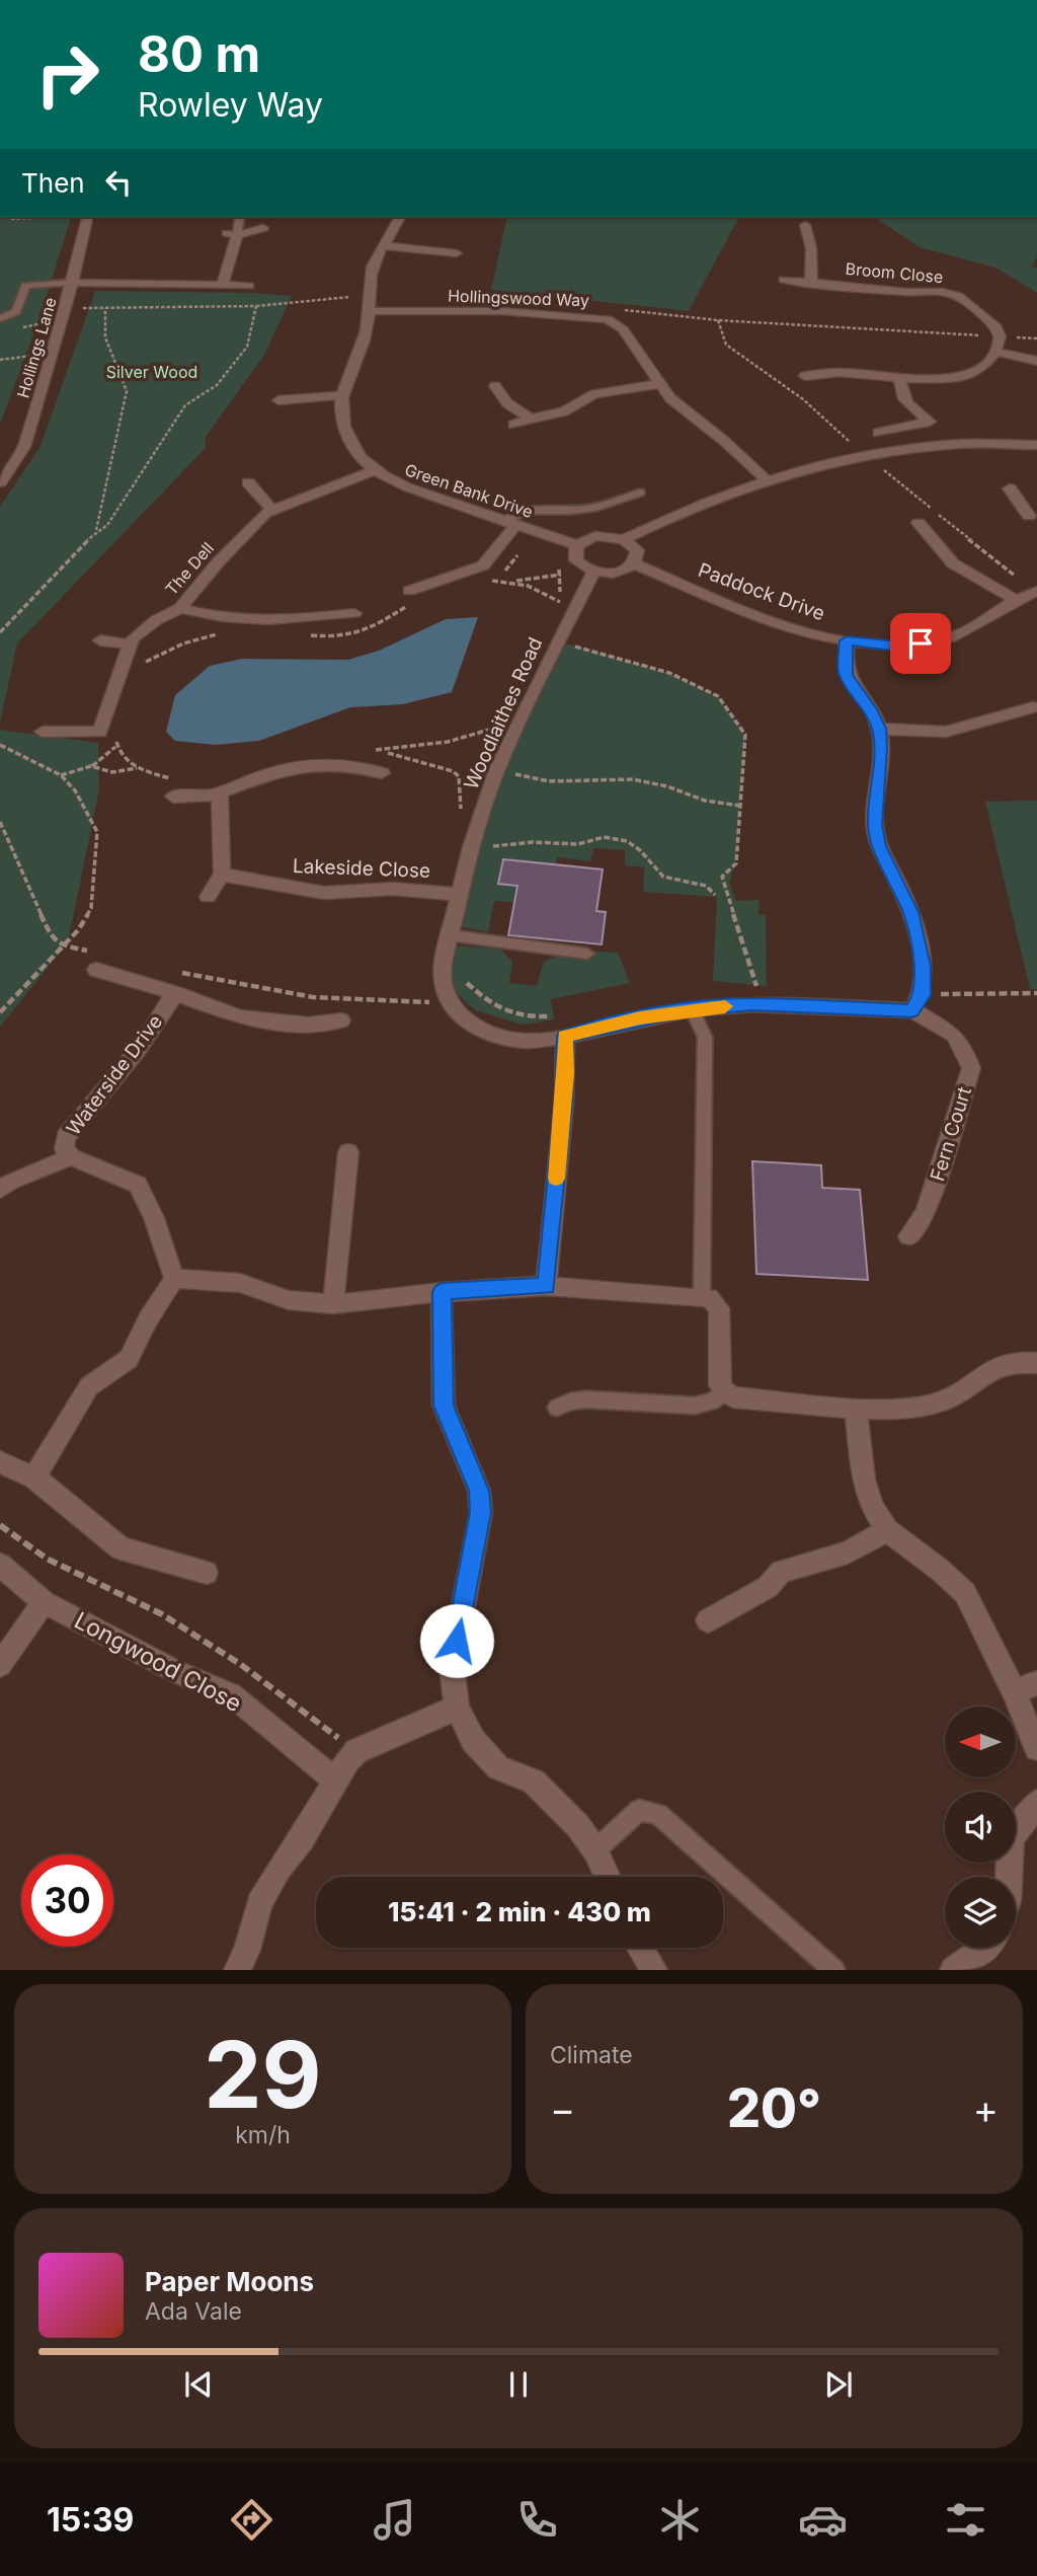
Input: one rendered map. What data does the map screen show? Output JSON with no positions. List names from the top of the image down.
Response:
{
  "streets": {
    "street": [
      "Broom Close",
      "Hollingswood Way",
      "Hollings Lane",
      "Green Bank Drive",
      "The Dell",
      "Paddock Drive",
      "Woodlaithes Road",
      "Lakeside Close",
      "Waterside Drive",
      "Fern Court",
      "Longwood Close"
    ]
  },
  "crossings": [
    ["Hollingswood Way", "Green Bank Drive"],
    ["Green Bank Drive", "The Dell"],
    ["Woodlaithes Road", "Lakeside Close"]
  ],
  "parks": ["Silver Wood"],
  "north": "left",
  "page": {
    "turn": ["80 m", "Rowley Way"],
    "then": "Then",
    "limit": "30",
    "trip": "15:41 · 2 min · 430 m",
    "tile": [
      ["29", "km/h"],
      "Climate"
    ],
    "heat": ["−", "20°", "+"],
    "song": ["Paper Moons", "Ada Vale"],
    "tabs": "15:39"
  }
}
